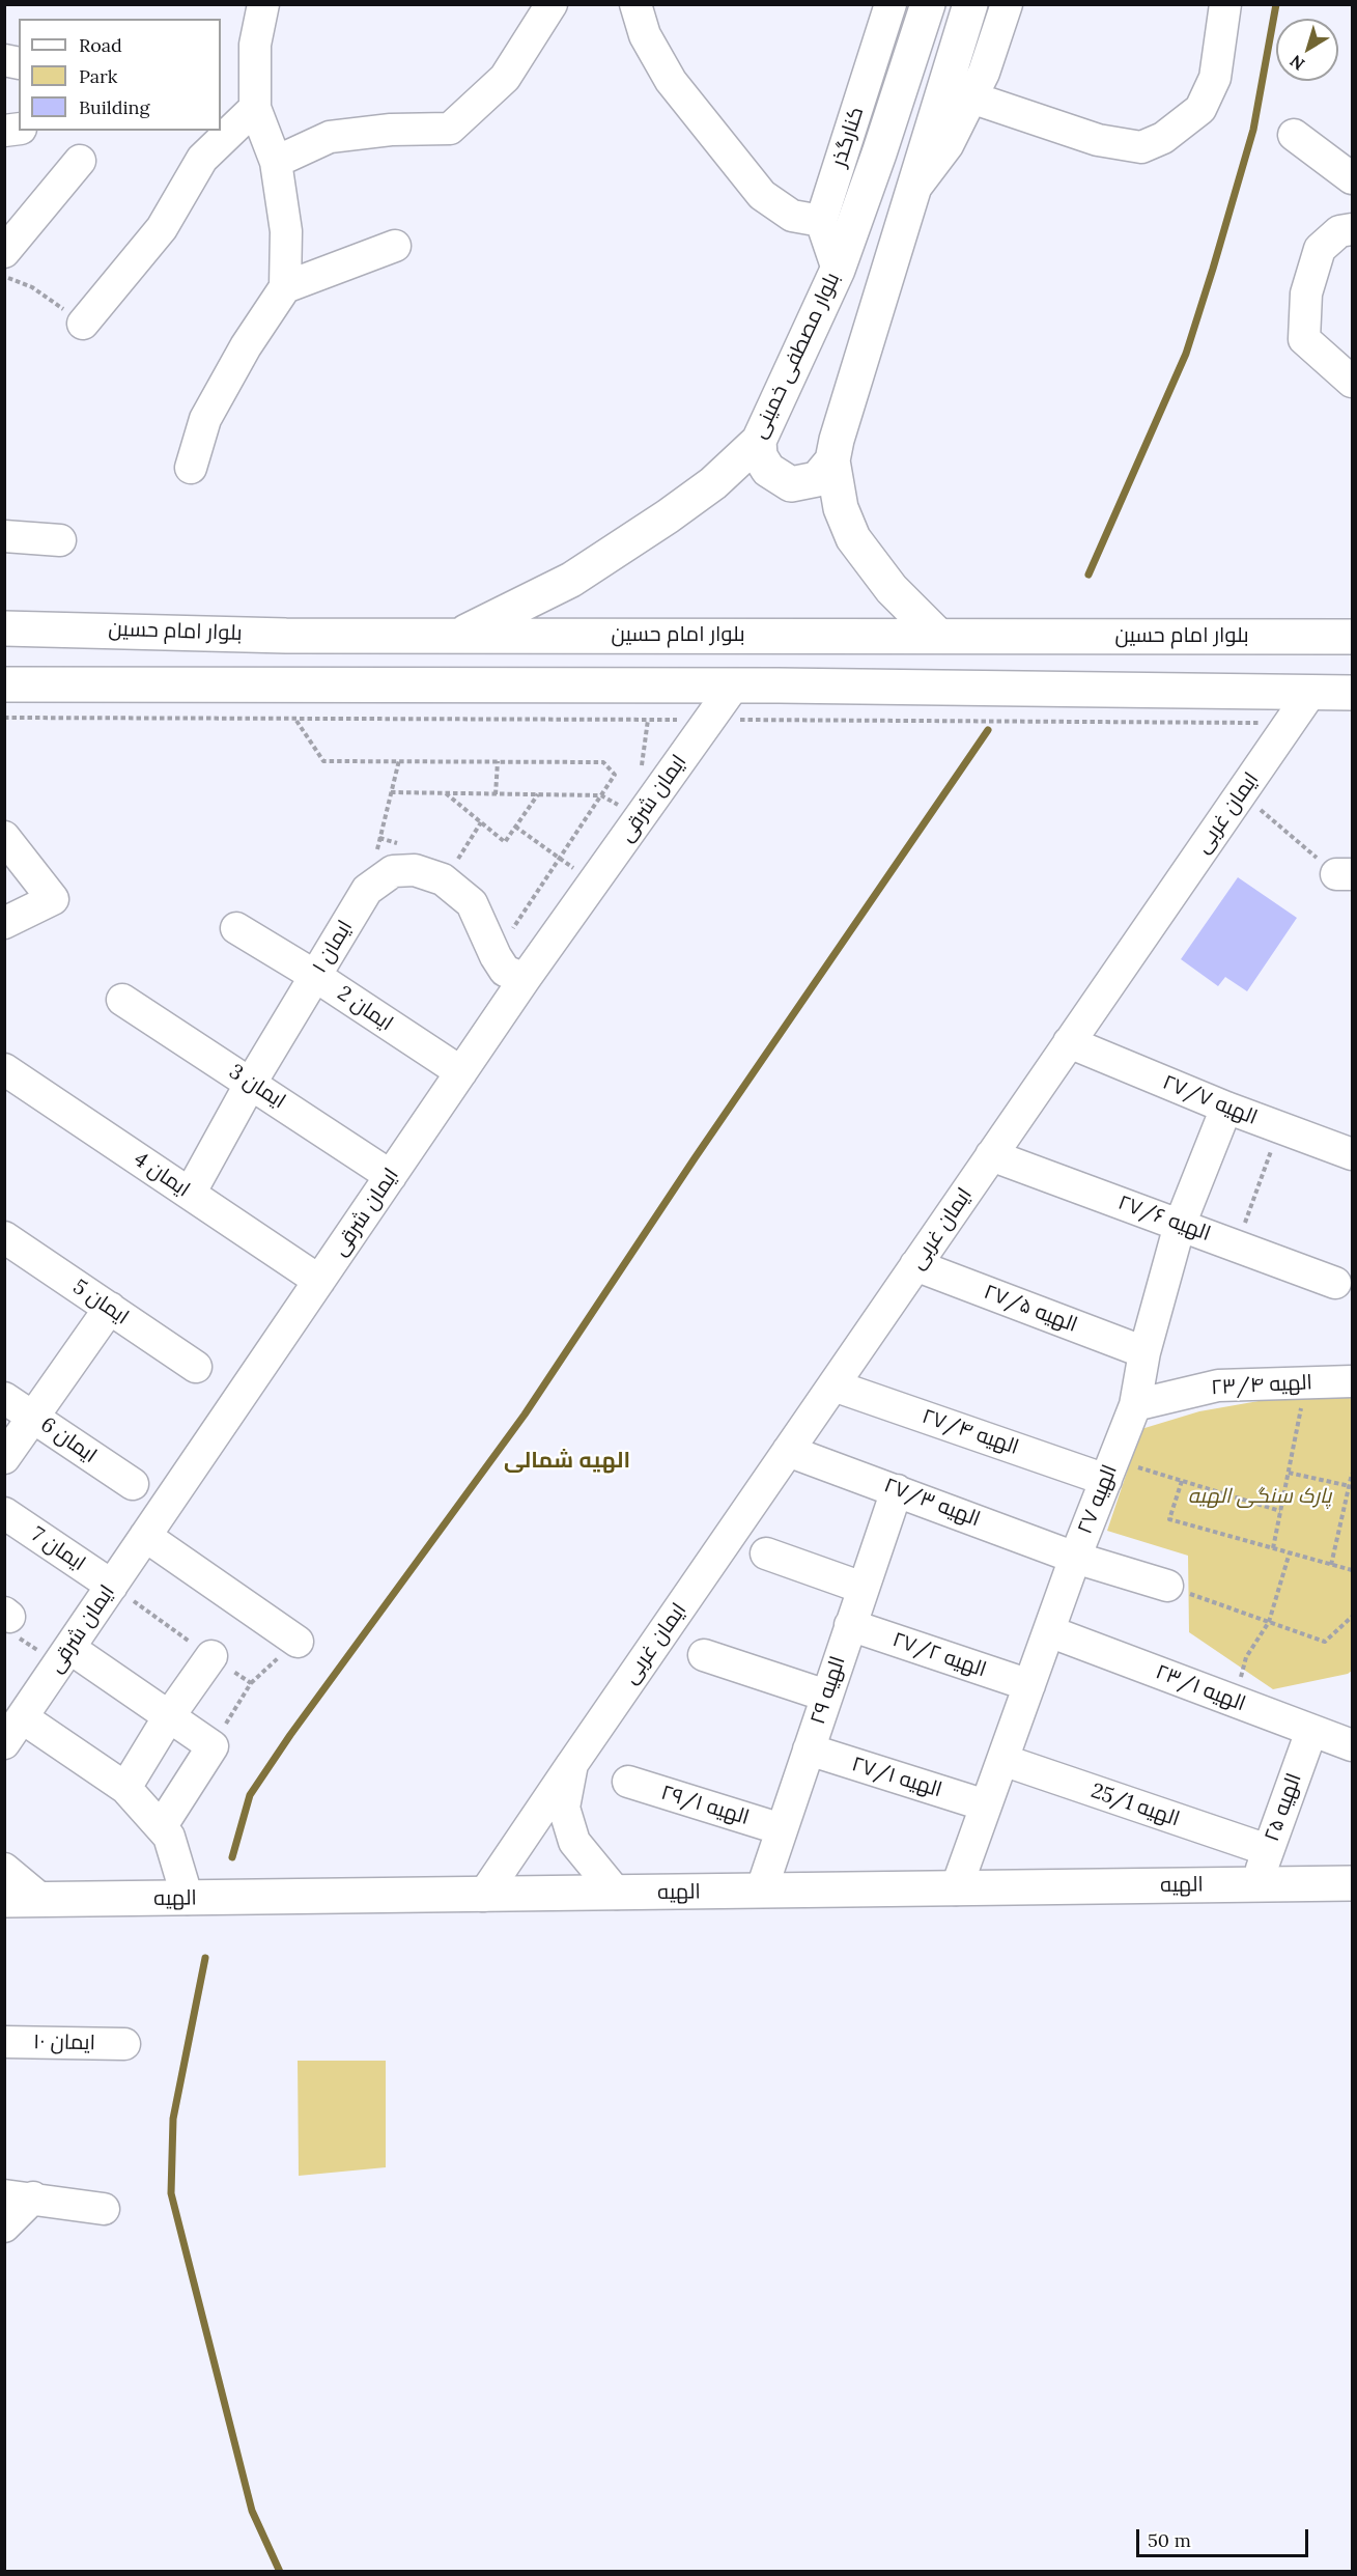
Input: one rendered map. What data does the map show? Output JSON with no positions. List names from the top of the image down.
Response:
{
  "streets": {
    "main road": ["بلوار مصطفی خمینی", "بلوار امام حسین", "الهیه"],
    "street": [
      "کنارگذر",
      "ایمان شرقی",
      "ایمان غربی",
      "ایمان ۱",
      "ایمان 2",
      "ایمان 3",
      "الهیه ۲۷/۷",
      "ایمان 4",
      "الهیه ۲۷/۶",
      "ایمان 5",
      "الهیه ۲۷/۵",
      "الهیه ۲۳/۴",
      "الهیه ۲۷/۴",
      "ایمان 6",
      "الهیه ۲۷",
      "الهیه ۲۷/۳",
      "ایمان 7",
      "الهیه ۲۷/۲",
      "الهیه ۲۳/۱",
      "الهیه ۲۹",
      "الهیه ۲۷/۱",
      "الهیه ۲۹/۱",
      "الهیه 25/1",
      "الهیه ۲۵",
      "ایمان ۱۰"
    ]
  },
  "crossings": [
    ["بلوار مصطفی خمینی", "بلوار امام حسین"],
    ["ایمان شرقی", "ایمان ۱"],
    ["ایمان شرقی", "ایمان 2"],
    ["ایمان شرقی", "ایمان 3"],
    ["ایمان شرقی", "ایمان 4"],
    ["ایمان شرقی", "ایمان 7"],
    ["ایمان غربی", "الهیه ۲۷/۷"],
    ["ایمان غربی", "الهیه ۲۷/۶"],
    ["ایمان غربی", "الهیه ۲۷/۵"],
    ["ایمان غربی", "الهیه ۲۷/۴"],
    ["ایمان غربی", "الهیه ۲۷/۳"],
    ["ایمان غربی", "الهیه"],
    ["ایمان ۱", "ایمان 2"],
    ["ایمان ۱", "ایمان 3"],
    ["ایمان ۱", "ایمان 4"],
    ["الهیه ۲۷/۷", "الهیه ۲۷"],
    ["الهیه ۲۷/۶", "الهیه ۲۷"],
    ["الهیه ۲۷/۵", "الهیه ۲۷"],
    ["الهیه ۲۳/۴", "الهیه ۲۷"],
    ["الهیه ۲۷/۴", "الهیه ۲۷"],
    ["الهیه ۲۷", "الهیه ۲۷/۳"],
    ["الهیه ۲۷", "الهیه ۲۷/۲"],
    ["الهیه ۲۷", "الهیه ۲۳/۱"],
    ["الهیه ۲۷", "الهیه ۲۷/۱"],
    ["الهیه ۲۷", "الهیه 25/1"],
    ["الهیه ۲۷", "الهیه"],
    ["الهیه ۲۷/۳", "الهیه ۲۹"],
    ["الهیه ۲۷/۲", "الهیه ۲۹"],
    ["الهیه ۲۳/۱", "الهیه ۲۵"],
    ["الهیه ۲۹", "الهیه ۲۷/۱"],
    ["الهیه ۲۹", "الهیه ۲۹/۱"],
    ["الهیه ۲۹", "الهیه"],
    ["الهیه 25/1", "الهیه ۲۵"],
    ["الهیه ۲۵", "الهیه"]
  ],
  "districts": ["الهیه شمالی"],
  "parks": ["پارک سنگی الهیه"],
  "legend": ["Road", "Park", "Building"],
  "scale_bar": "50 m",
  "north": "bottom left"
}
